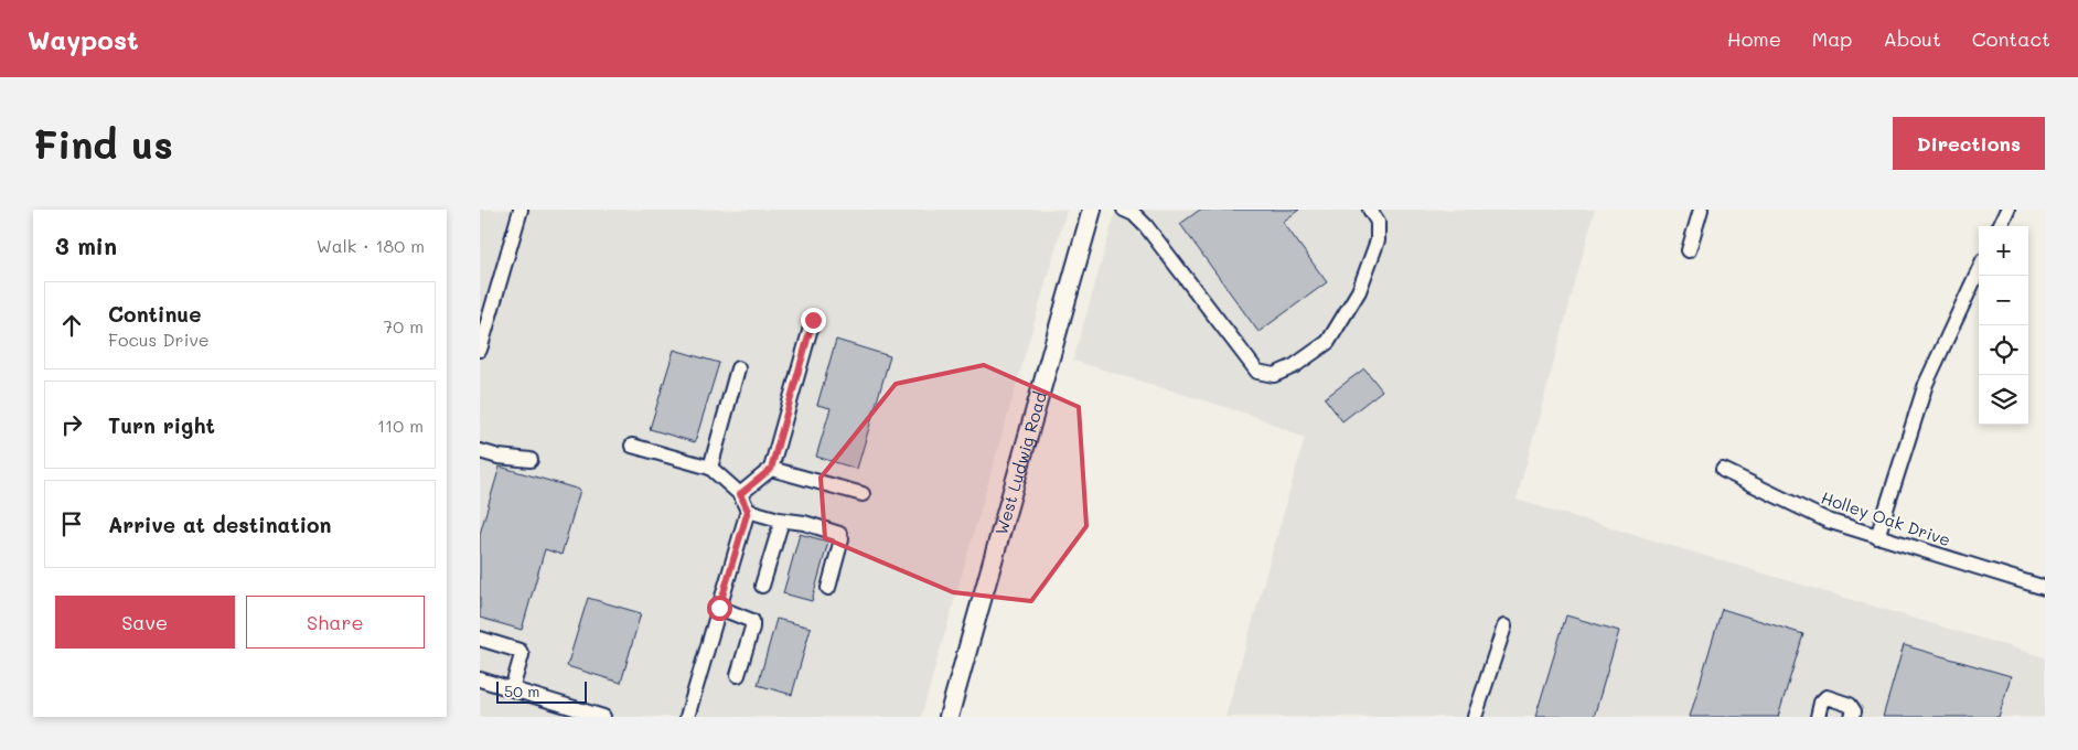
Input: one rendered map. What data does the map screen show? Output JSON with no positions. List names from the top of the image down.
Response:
{
  "streets": {
    "main road": ["West Ludwig Road"],
    "street": ["Holley Oak Drive"]
  },
  "scale_bar": "50 m",
  "page": {
    "header": "Waypost",
    "nav": [
      "Home",
      "Map",
      "About",
      "Contact"
    ],
    "buttons": [
      "Directions",
      ["Save", "Share"]
    ],
    "title": "Find us",
    "heading": ["3 min", "Walk · 180 m"],
    "map_buttons": ["+", "−"],
    "list": [
      ["Continue", "Focus Drive", "70 m"],
      ["Turn right", "110 m"],
      "Arrive at destination"
    ],
    "scale": "50 m"
  }
}
